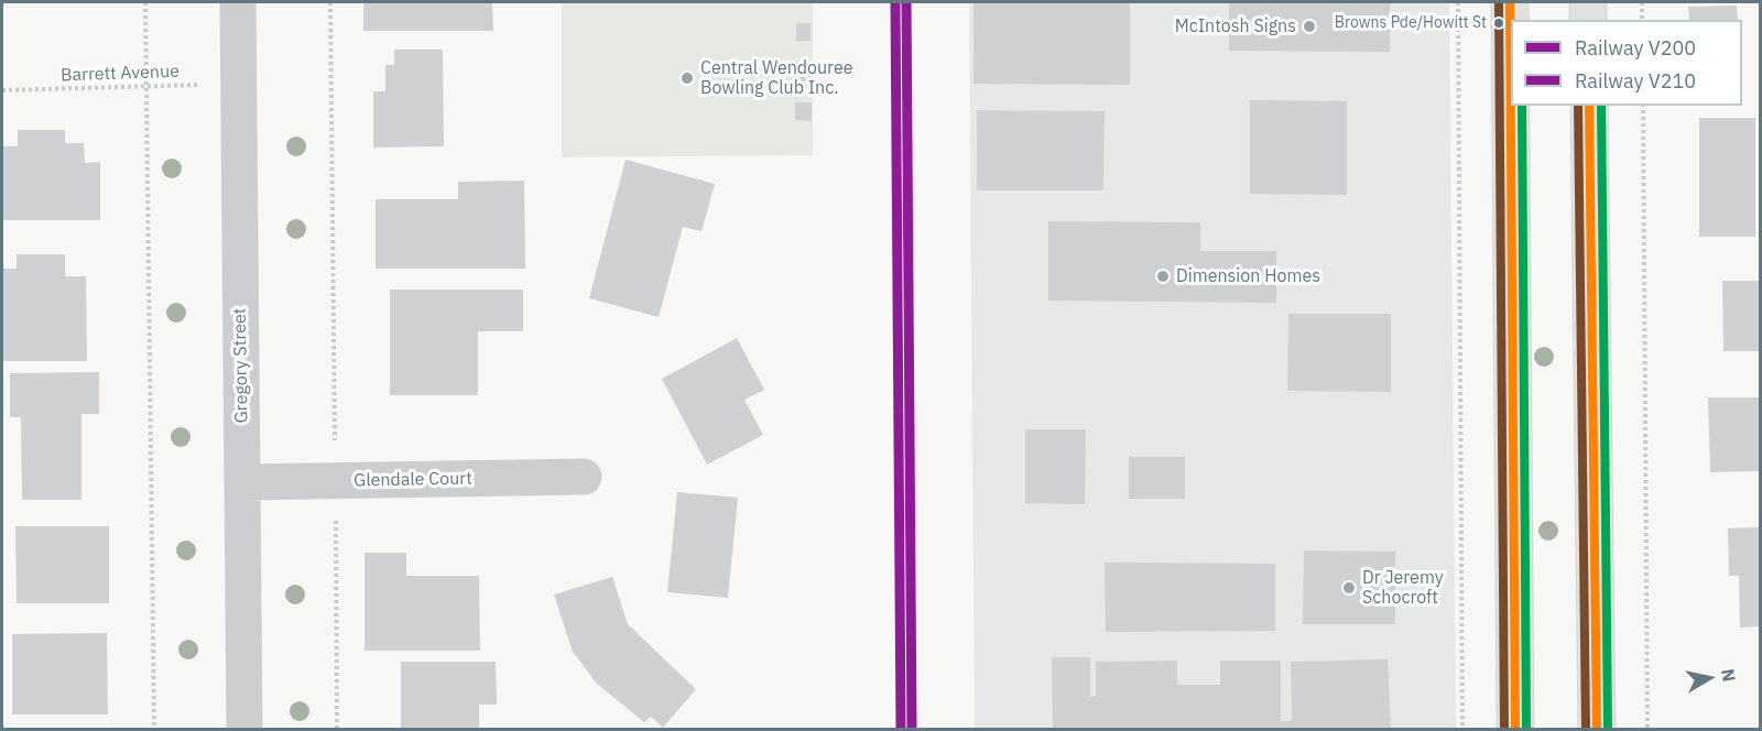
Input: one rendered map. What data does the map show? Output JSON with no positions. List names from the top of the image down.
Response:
{
  "streets": {
    "street": ["Gregory Street", "Glendale Court"],
    "path": ["Barrett Avenue"]
  },
  "crossings": [
    ["Barrett Avenue", "Gregory Street"],
    ["Gregory Street", "Glendale Court"]
  ],
  "places": [
    "Browns Pde/Howitt St",
    "McIntosh Signs",
    "Central Wendouree Bowling Club Inc.",
    "Dimension Homes",
    "Dr Jeremy Schocroft"
  ],
  "lines": ["rail line V200", "rail line V210"],
  "legend": ["Railway V200", "Railway V210"],
  "north": "right"
}
